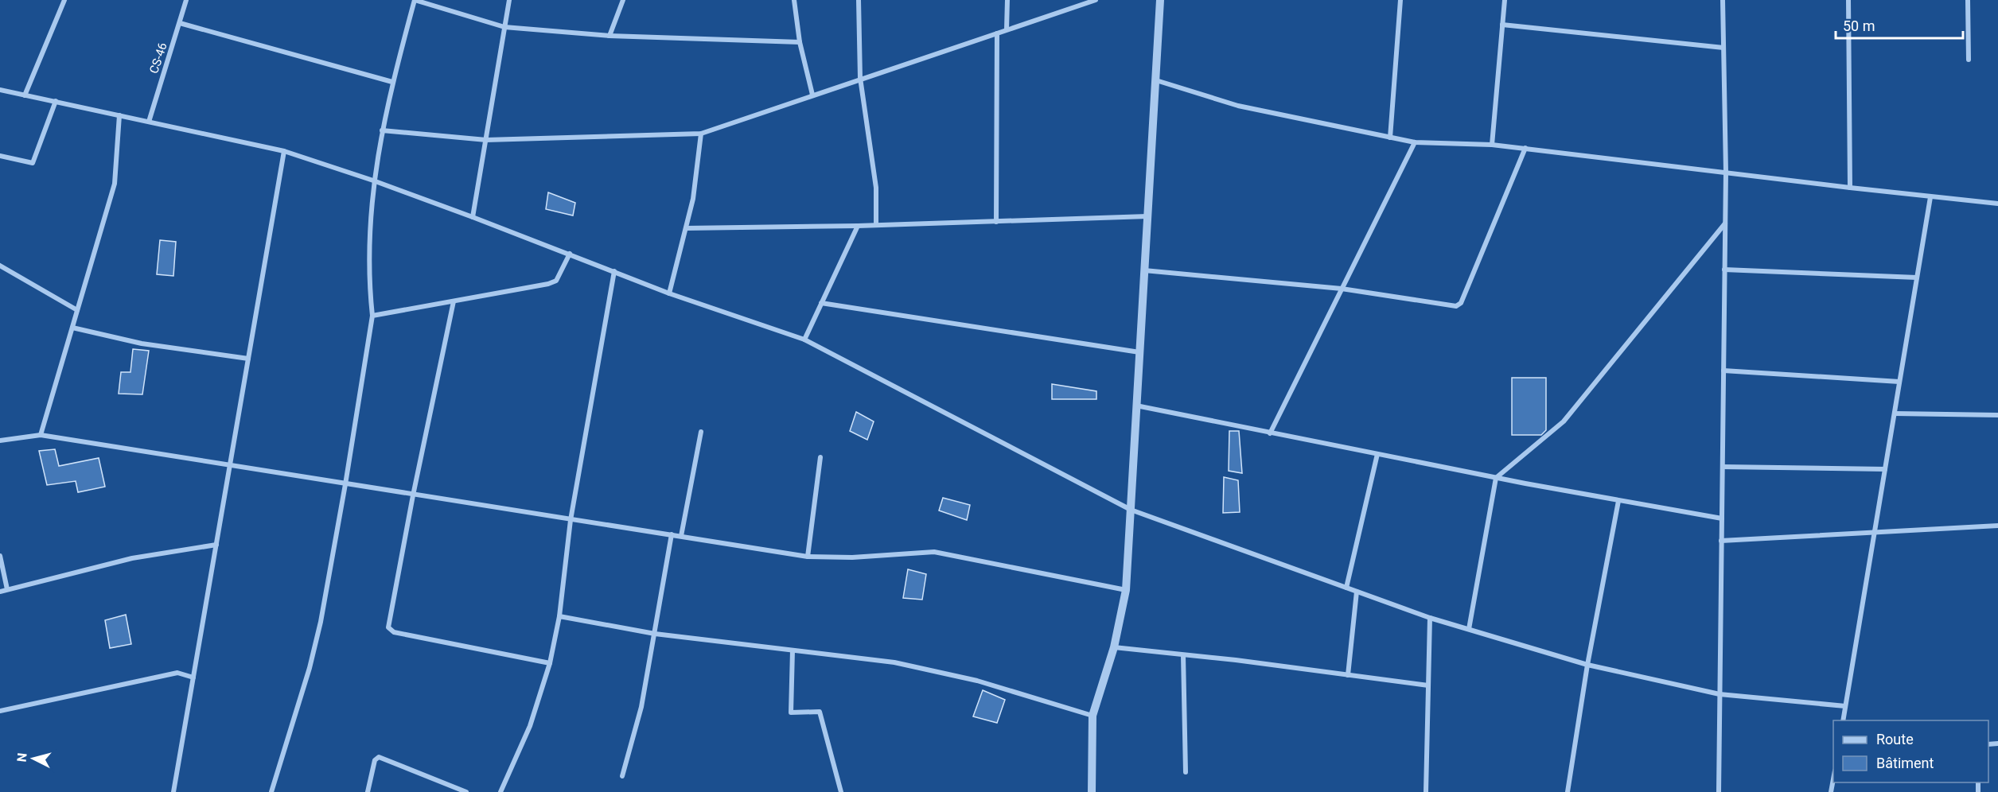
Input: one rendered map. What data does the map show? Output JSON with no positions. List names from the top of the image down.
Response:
{
  "streets": {
    "street": ["CS-46"]
  },
  "legend": ["Route", "Bâtiment"],
  "scale_bar": "50 m",
  "north": "left"
}
